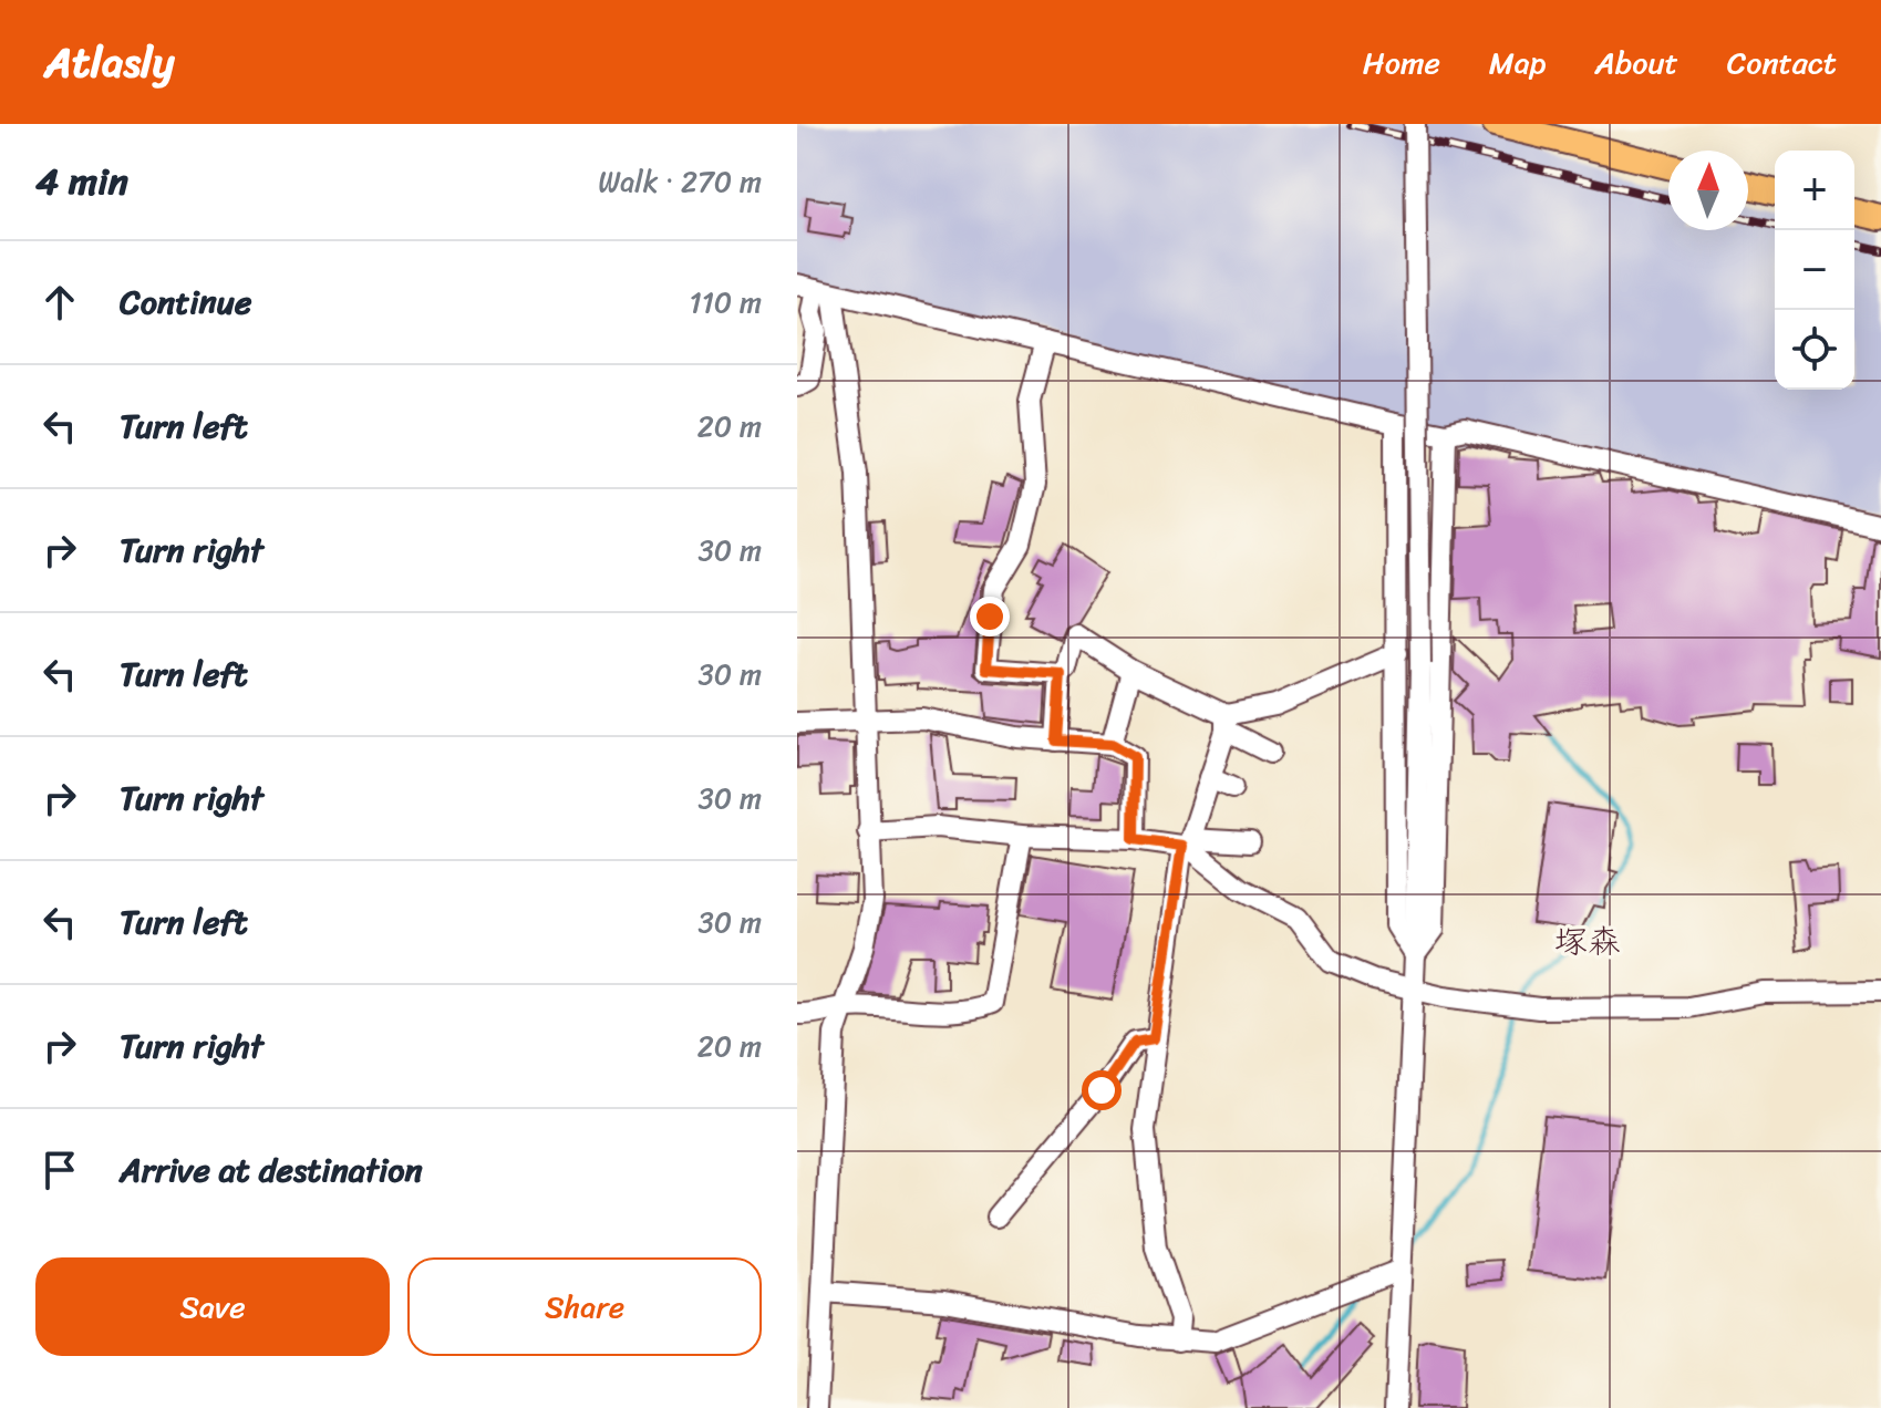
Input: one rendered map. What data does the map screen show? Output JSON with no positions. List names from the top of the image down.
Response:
{
  "districts": ["塚森"],
  "north": "top",
  "page": {
    "header": "Atlasly",
    "nav": [
      "Home",
      "Map",
      "About",
      "Contact"
    ],
    "heading": ["4 min", "Walk · 270 m"],
    "map_buttons": ["+", "−"],
    "list": [
      ["Continue", "110 m"],
      ["Turn left", "20 m"],
      ["Turn right", "30 m"],
      ["Turn left", "30 m"],
      ["Turn right", "30 m"],
      ["Turn left", "30 m"],
      ["Turn right", "20 m"],
      "Arrive at destination"
    ],
    "buttons": ["Save", "Share"]
  }
}
